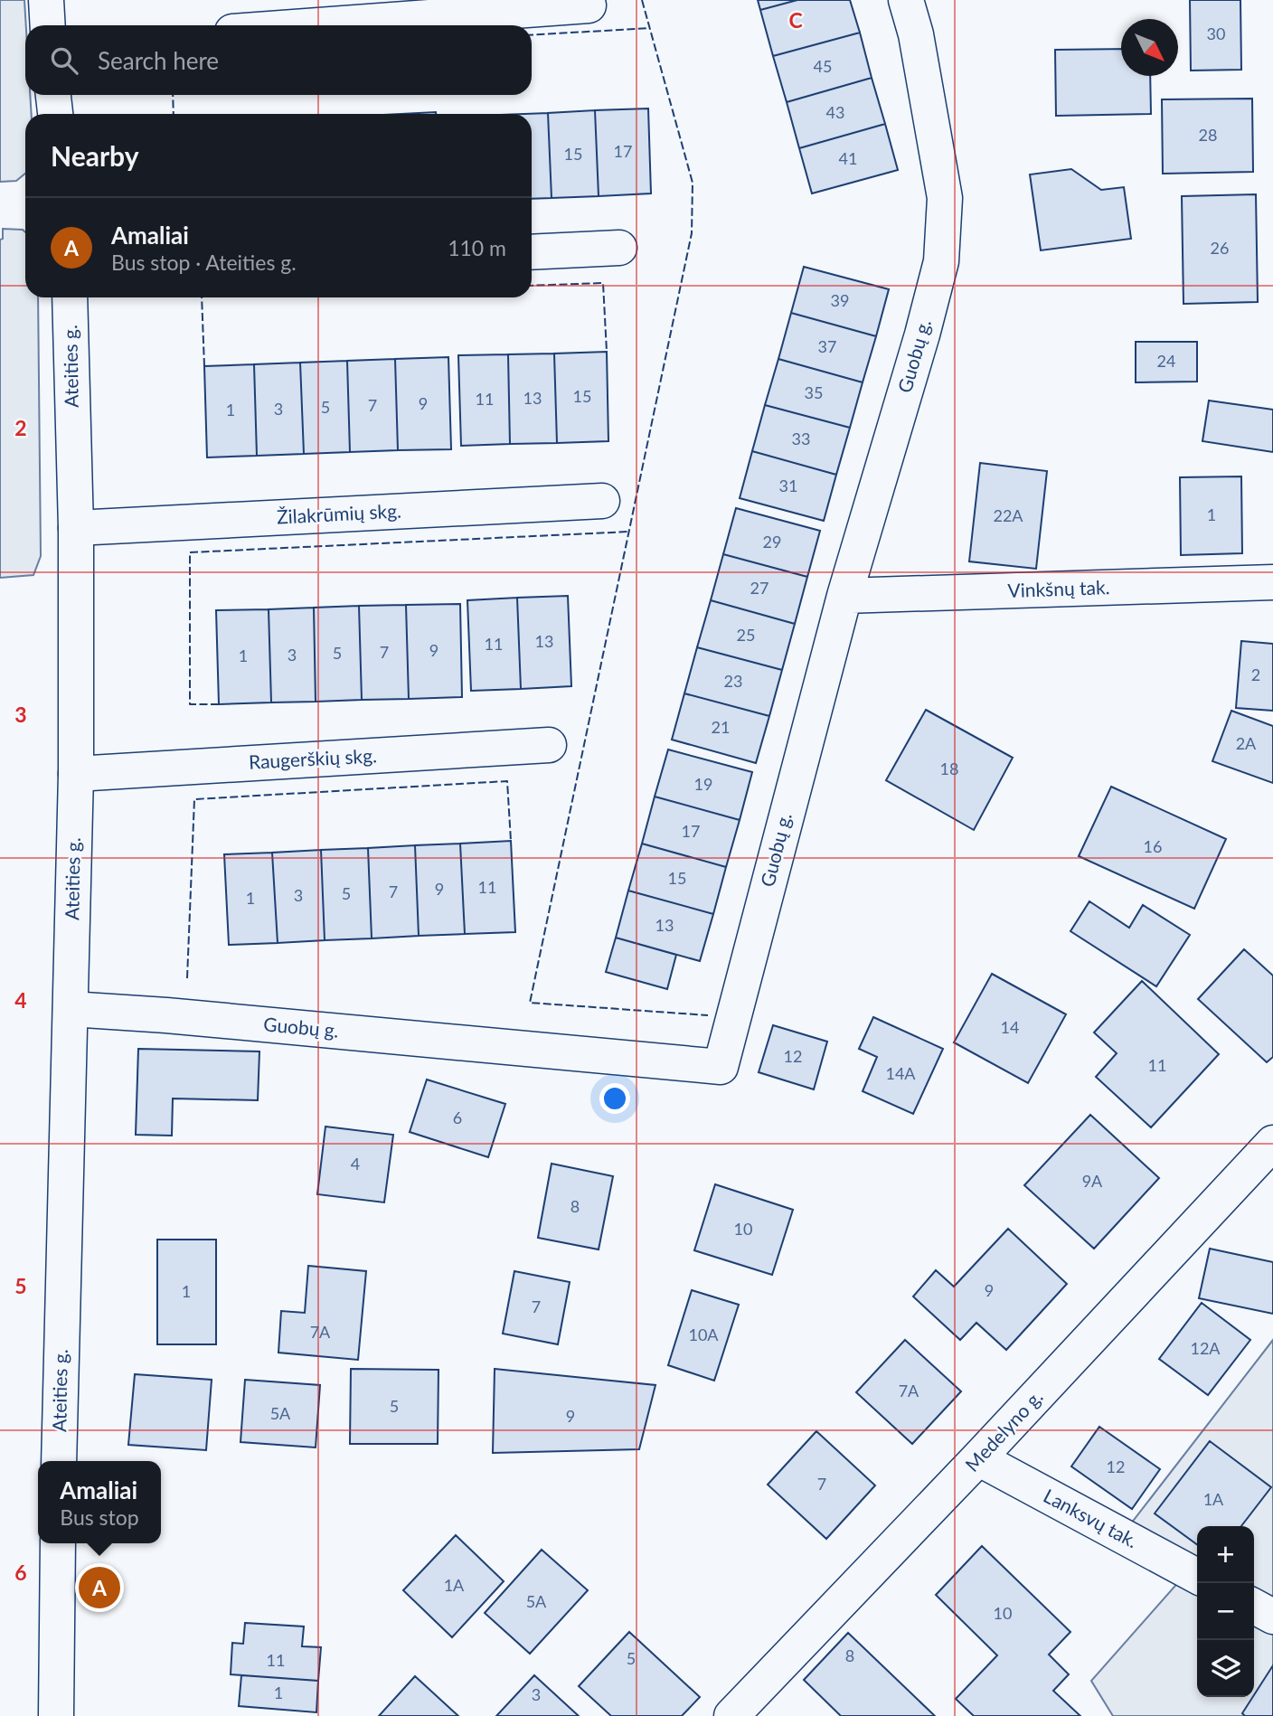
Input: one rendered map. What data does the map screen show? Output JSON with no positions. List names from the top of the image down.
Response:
{
  "streets": {
    "street": [
      "Guobų g.",
      "Ateities g.",
      "Žilakrūmių skg.",
      "Vinkšnų tak.",
      "Raugerškių skg.",
      "Medelyno g.",
      "Lanksvų tak."
    ]
  },
  "crossings": [
    ["Guobų g.", "Ateities g."],
    ["Guobų g.", "Vinkšnų tak."],
    ["Ateities g.", "Žilakrūmių skg."],
    ["Ateities g.", "Raugerškių skg."],
    ["Medelyno g.", "Lanksvų tak."]
  ],
  "house_numbers": [
    "30",
    "45",
    "43",
    "28",
    "17",
    "15",
    "41",
    "26",
    "39",
    "37",
    "24",
    "35",
    "15",
    "13",
    "11",
    "9",
    "7",
    "5",
    "3",
    "1",
    "33",
    "31",
    "1",
    "22A",
    "29",
    "27",
    "25",
    "13",
    "11",
    "9",
    "7",
    "5",
    "3",
    "1",
    "2",
    "23",
    "21",
    "2A",
    "18",
    "19",
    "17",
    "16",
    "15",
    "11",
    "9",
    "7",
    "5",
    "3",
    "1",
    "13",
    "14",
    "12",
    "11",
    "14A",
    "6",
    "4",
    "9A",
    "8",
    "10",
    "9",
    "1",
    "7",
    "7A",
    "10A",
    "12A",
    "7A",
    "5",
    "5A",
    "9",
    "12",
    "7",
    "1A",
    "1A",
    "5A",
    "10",
    "8",
    "5",
    "11",
    "1",
    "3"
  ],
  "north": "bottom right",
  "page": {
    "search": "Search here",
    "heading": "Nearby",
    "list": [
      {
        "mark": "A",
        "name": "Amaliai",
        "note": "Bus stop · Ateities g.",
        "value": "110 m"
      }
    ],
    "popup": ["Amaliai", "Bus stop"],
    "map_buttons": ["+", "−"],
    "pins": "A"
  },
  "grid": {
    "columns": ["C"],
    "rows": [
      "2",
      "3",
      "4",
      "5",
      "6"
    ]
  }
}
